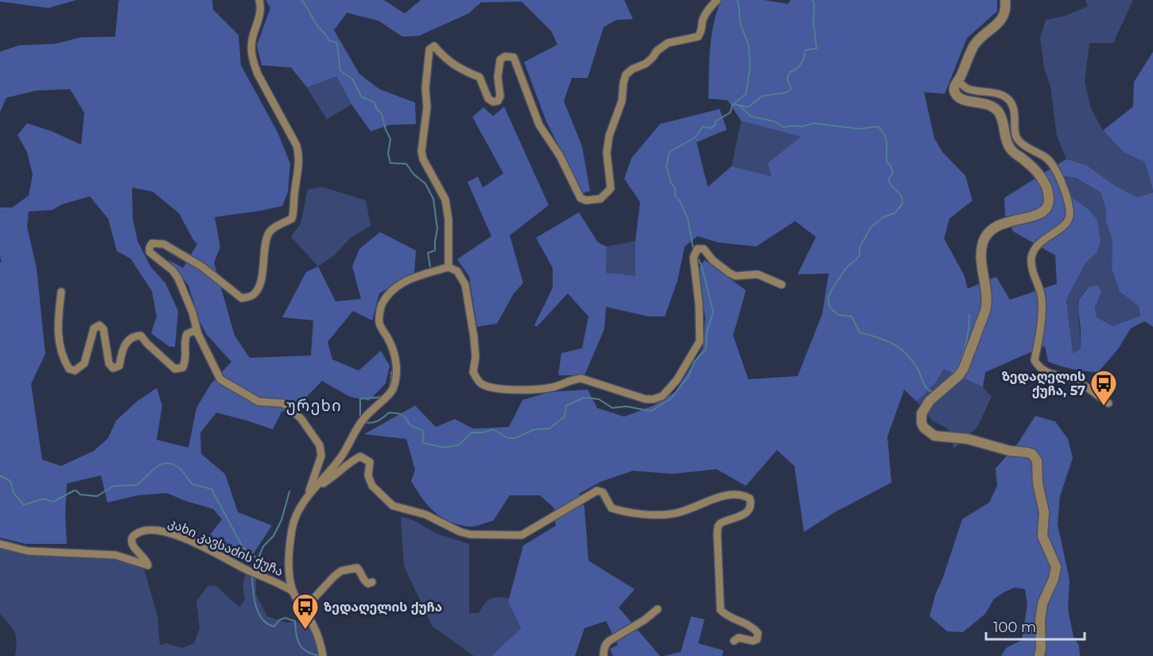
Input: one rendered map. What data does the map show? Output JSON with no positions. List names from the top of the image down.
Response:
{
  "streets": {
    "street": ["კახი კავსაძის ქუჩა"]
  },
  "districts": ["ურეხი"],
  "places": {
    "bus stop": ["ზედაღელის ქუჩა, 57", "ზედაღელის ქუჩა"]
  },
  "scale_bar": "100 m"
}
